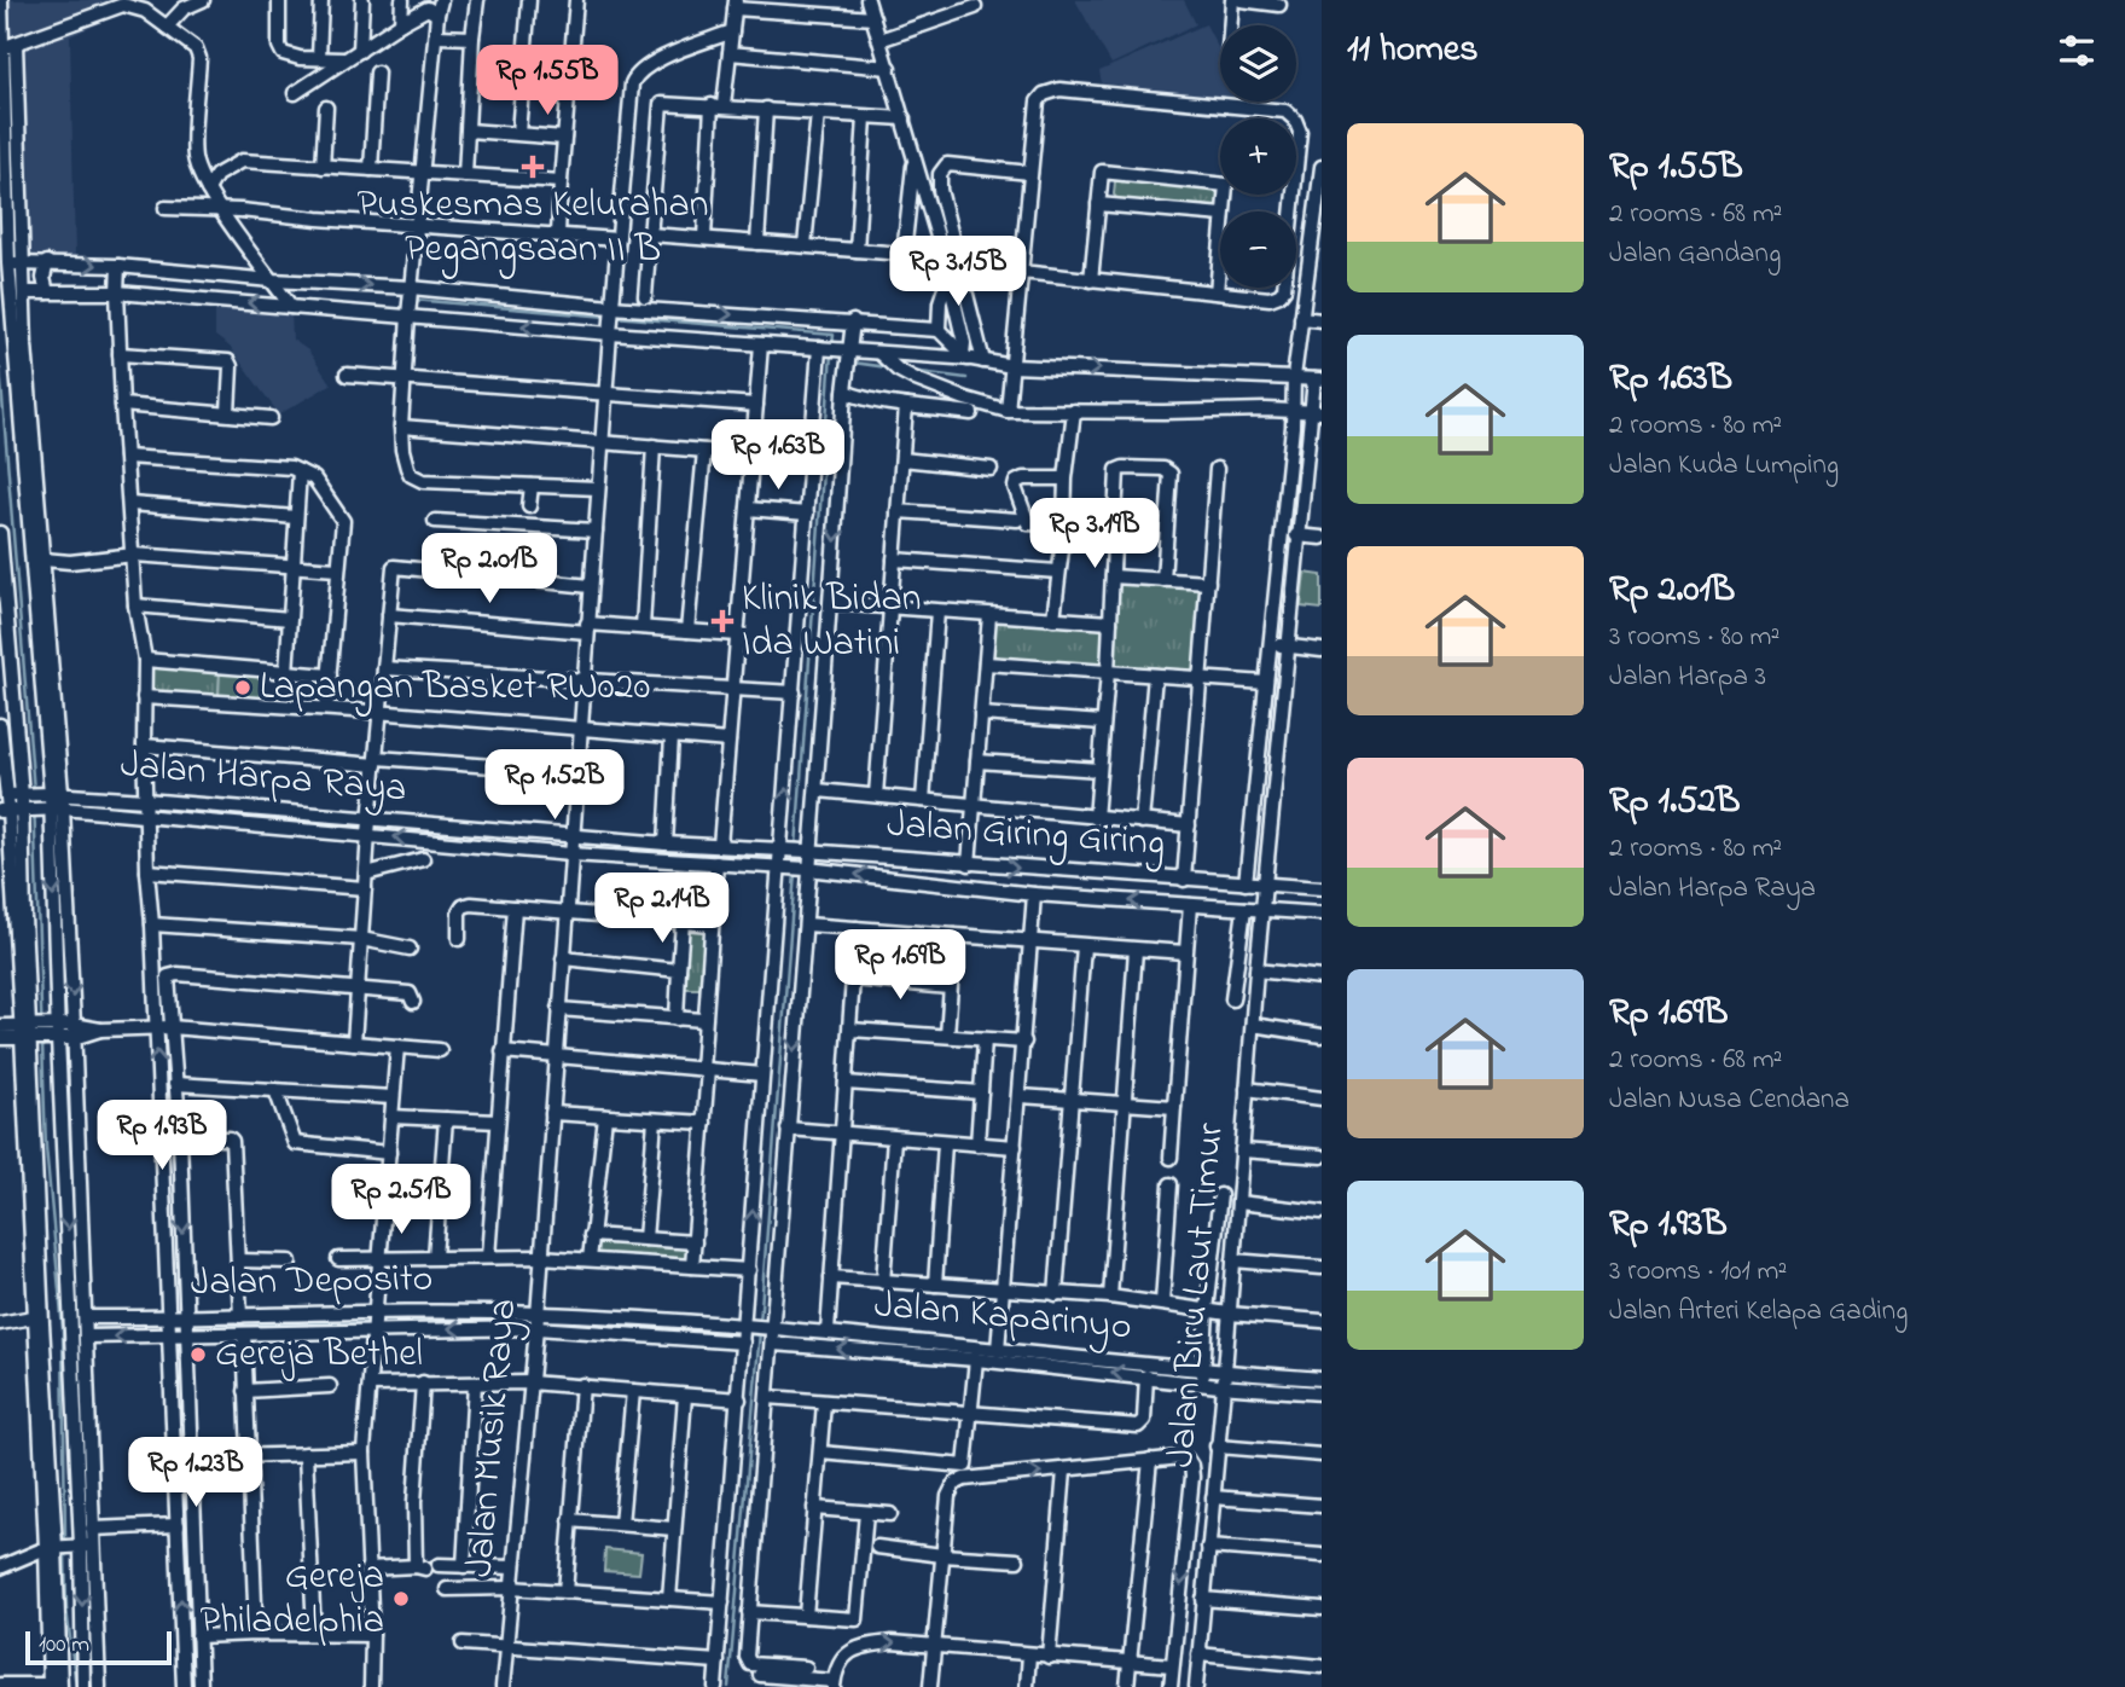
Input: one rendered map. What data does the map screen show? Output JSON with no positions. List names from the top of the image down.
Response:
{
  "streets": {
    "street": [
      "Jalan Harpa Raya",
      "Jalan Giring Giring",
      "Jalan Deposito",
      "Jalan Biru Laut Timur",
      "Jalan Kaparinyo",
      "Jalan Musik Raya"
    ]
  },
  "crossings": [
    ["Jalan Harpa Raya", "Jalan Giring Giring"],
    ["Jalan Harpa Raya", "Jalan Musik Raya"],
    ["Jalan Deposito", "Jalan Kaparinyo"],
    ["Jalan Biru Laut Timur", "Jalan Kaparinyo"],
    ["Jalan Kaparinyo", "Jalan Musik Raya"]
  ],
  "places": {
    "health": ["Puskesmas Kelurahan Pegangsaan II B", "Klinik Bidan Ida Watini"],
    "other": ["Lapangan Basket RW020", "Gereja Bethel", "Gereja Philadelphia"]
  },
  "scale_bar": "100 m",
  "page": {
    "heading": "11 homes",
    "map_buttons": ["+", "−"],
    "price": [
      "Rp 1.55B",
      "Rp 3.15B",
      "Rp 1.63B",
      "Rp 3.19B",
      "Rp 2.01B",
      "Rp 1.52B",
      "Rp 2.14B",
      "Rp 1.69B",
      "Rp 1.93B",
      "Rp 2.51B",
      "Rp 1.23B"
    ],
    "list": [
      {
        "name": "Rp 1.55B",
        "note": "2 rooms · 68 m² · Jalan Gandang"
      },
      {
        "name": "Rp 1.63B",
        "note": "2 rooms · 80 m² · Jalan Kuda Lumping"
      },
      {
        "name": "Rp 2.01B",
        "note": "3 rooms · 80 m² · Jalan Harpa 3"
      },
      {
        "name": "Rp 1.52B",
        "note": "2 rooms · 80 m² · Jalan Harpa Raya"
      },
      {
        "name": "Rp 1.69B",
        "note": "2 rooms · 68 m² · Jalan Nusa Cendana"
      },
      {
        "name": "Rp 1.93B",
        "note": "3 rooms · 101 m² · Jalan Arteri Kelapa Gading"
      }
    ],
    "scale": "100 m"
  }
}
